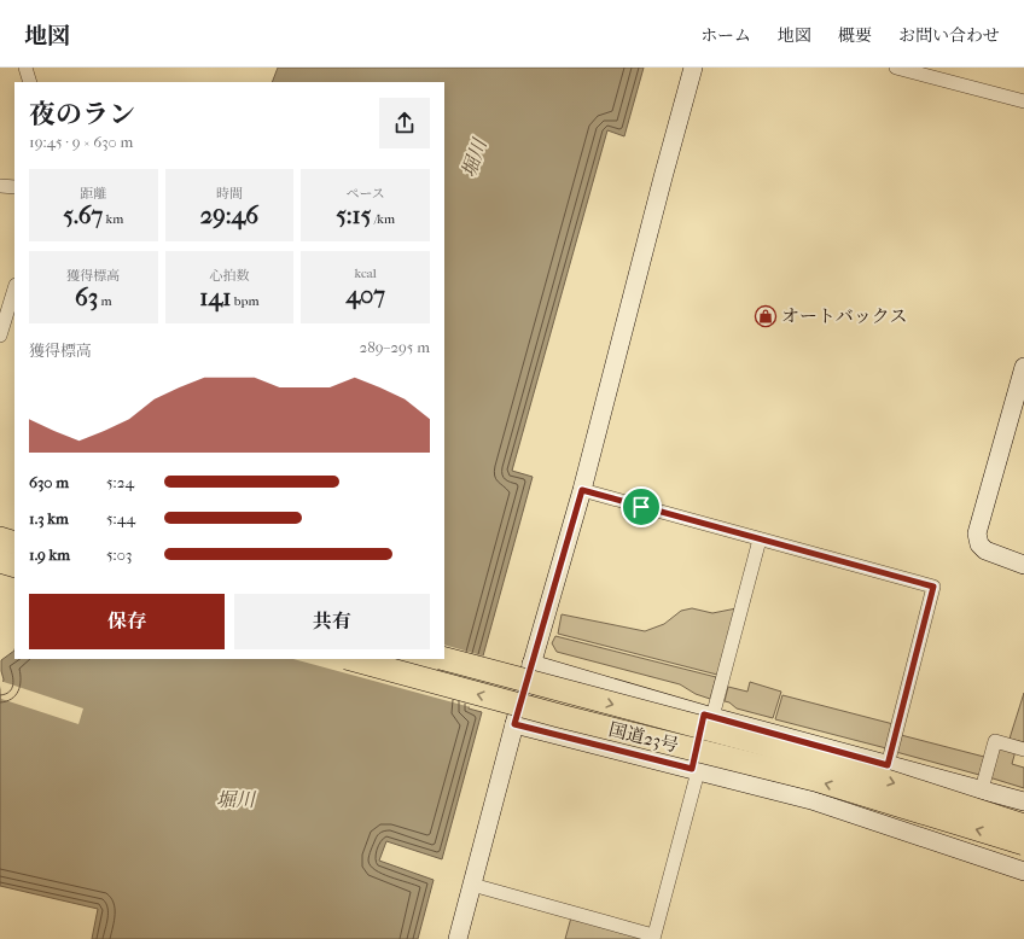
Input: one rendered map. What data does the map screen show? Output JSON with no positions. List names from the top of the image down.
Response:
{
  "streets": {
    "highway": ["国道23号"]
  },
  "water": ["堀川"],
  "places": {
    "shop": ["オートバックス"]
  },
  "page": {
    "header": "地図",
    "nav": [
      "ホーム",
      "地図",
      "概要",
      "お問い合わせ"
    ],
    "heading": ["夜のラン", "19:45 · 9 × 630 m"],
    "stats": [
      ["距離", "5.67 km"],
      ["時間", "29:46"],
      ["ペース", "5:15 /km"],
      ["獲得標高", "63 m"],
      ["心拍数", "141 bpm"],
      ["kcal", "407"]
    ],
    "chart": ["獲得標高", "289–295 m"],
    "list": [
      {
        "name": "630 m",
        "note": "5:24"
      },
      {
        "name": "1.3 km",
        "note": "5:44"
      },
      {
        "name": "1.9 km",
        "note": "5:03"
      }
    ],
    "buttons": ["保存", "共有"]
  }
}
